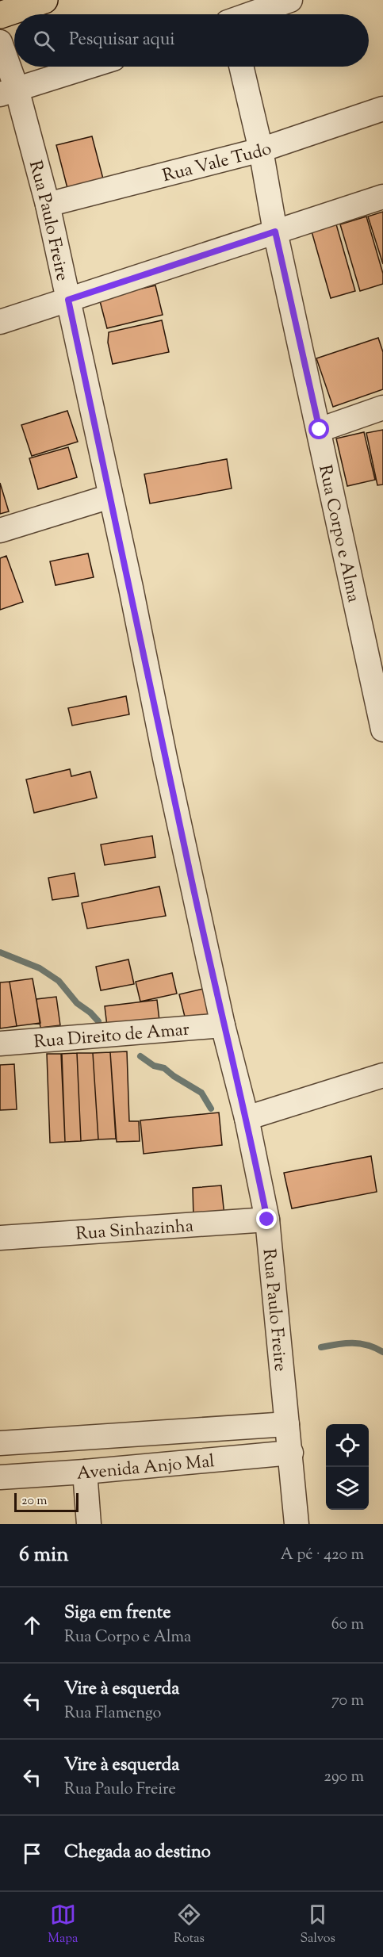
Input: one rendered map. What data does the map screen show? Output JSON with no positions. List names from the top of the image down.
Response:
{
  "streets": {
    "street": [
      "Rua Vale Tudo",
      "Rua Paulo Freire",
      "Rua Corpo e Alma",
      "Rua Direito de Amar",
      "Rua Sinhazinha",
      "Avenida Anjo Mal"
    ]
  },
  "crossings": [
    ["Rua Vale Tudo", "Rua Paulo Freire"],
    ["Rua Vale Tudo", "Rua Corpo e Alma"],
    ["Rua Paulo Freire", "Rua Direito de Amar"],
    ["Rua Paulo Freire", "Rua Sinhazinha"],
    ["Rua Paulo Freire", "Avenida Anjo Mal"]
  ],
  "scale_bar": "20 m",
  "page": {
    "search": "Pesquisar aqui",
    "scale": "20 m",
    "heading": ["6 min", "A pé · 420 m"],
    "list": [
      ["Siga em frente", "Rua Corpo e Alma", "60 m"],
      ["Vire à esquerda", "Rua Flamengo", "70 m"],
      ["Vire à esquerda", "Rua Paulo Freire", "290 m"],
      "Chegada ao destino"
    ],
    "nav": ["Mapa", "Rotas", "Salvos"]
  }
}
